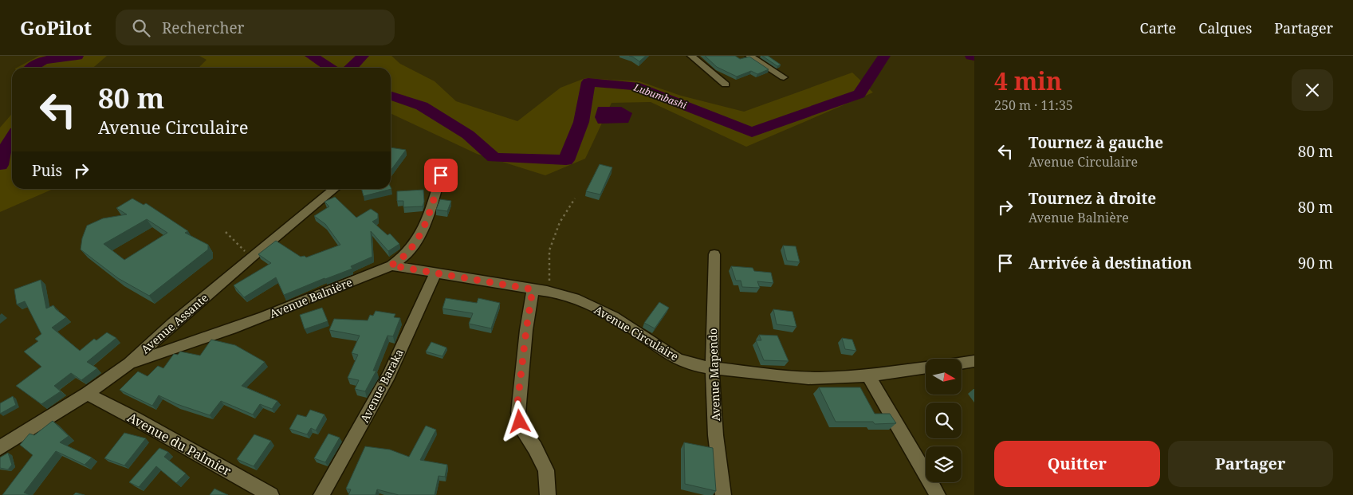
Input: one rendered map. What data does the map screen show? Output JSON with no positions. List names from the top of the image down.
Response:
{
  "streets": {
    "street": [
      "Avenue Balnière",
      "Avenue Assante",
      "Avenue Circulaire",
      "Avenue Mapendo",
      "Avenue Baraka",
      "Avenue du Palmier"
    ]
  },
  "crossings": [
    ["Avenue Balnière", "Avenue Assante"],
    ["Avenue Balnière", "Avenue Circulaire"],
    ["Avenue Assante", "Avenue du Palmier"],
    ["Avenue Circulaire", "Avenue Mapendo"],
    ["Avenue Circulaire", "Avenue Baraka"]
  ],
  "water": ["Lubumbashi"],
  "north": "right",
  "page": {
    "header": "GoPilot",
    "search": "Rechercher",
    "nav": ["Carte", "Calques", "Partager"],
    "heading": ["4 min", "250 m · 11:35"],
    "turn": ["80 m", "Avenue Circulaire"],
    "list": [
      {
        "name": "Tournez à gauche",
        "note": "Avenue Circulaire",
        "value": "80 m"
      },
      {
        "name": "Tournez à droite",
        "note": "Avenue Balnière",
        "value": "80 m"
      },
      {
        "name": "Arrivée à destination",
        "value": "90 m"
      }
    ],
    "then": "Puis",
    "buttons": ["Quitter", "Partager"]
  }
}
